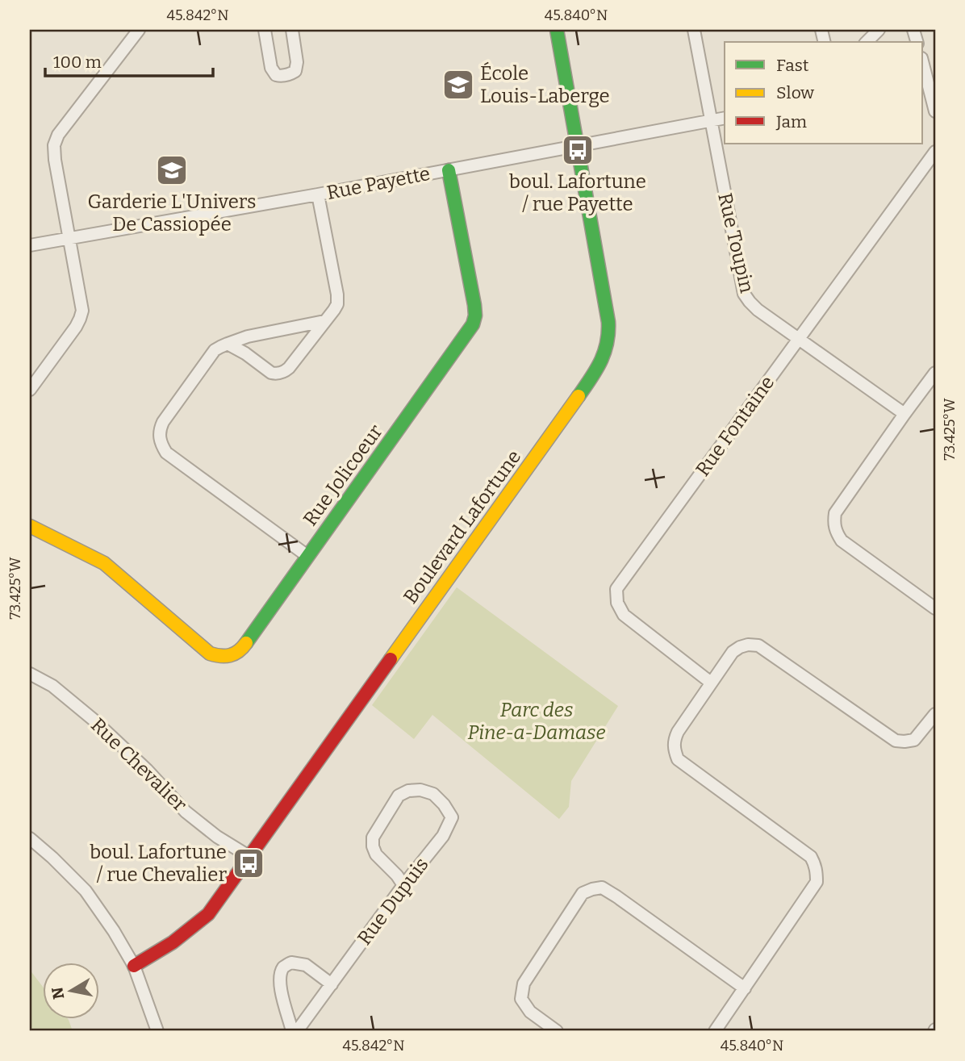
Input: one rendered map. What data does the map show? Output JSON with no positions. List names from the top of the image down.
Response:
{
  "streets": {
    "street": [
      "Rue Payette",
      "Rue Toupin",
      "Rue Fontaine",
      "Rue Jolicoeur",
      "Boulevard Lafortune",
      "Rue Chevalier",
      "Rue Dupuis"
    ]
  },
  "crossings": [
    ["Rue Payette", "Rue Toupin"],
    ["Rue Payette", "Rue Jolicoeur"],
    ["Rue Payette", "Boulevard Lafortune"],
    ["Rue Toupin", "Rue Fontaine"],
    ["Boulevard Lafortune", "Rue Chevalier"]
  ],
  "parks": ["Parc des Pine-a-Damase"],
  "places": {
    "school or university": ["École Louis-Laberge", "Garderie L'Univers De Cassiopée"],
    "bus stop": ["boul. Lafortune / rue Payette", "boul. Lafortune / rue Chevalier"]
  },
  "legend": ["Fast", "Slow", "Jam"],
  "scale_bar": "100 m",
  "north": "left",
  "coordinates": ["45.842°N", "45.840°N", "73.425°W"]
}
